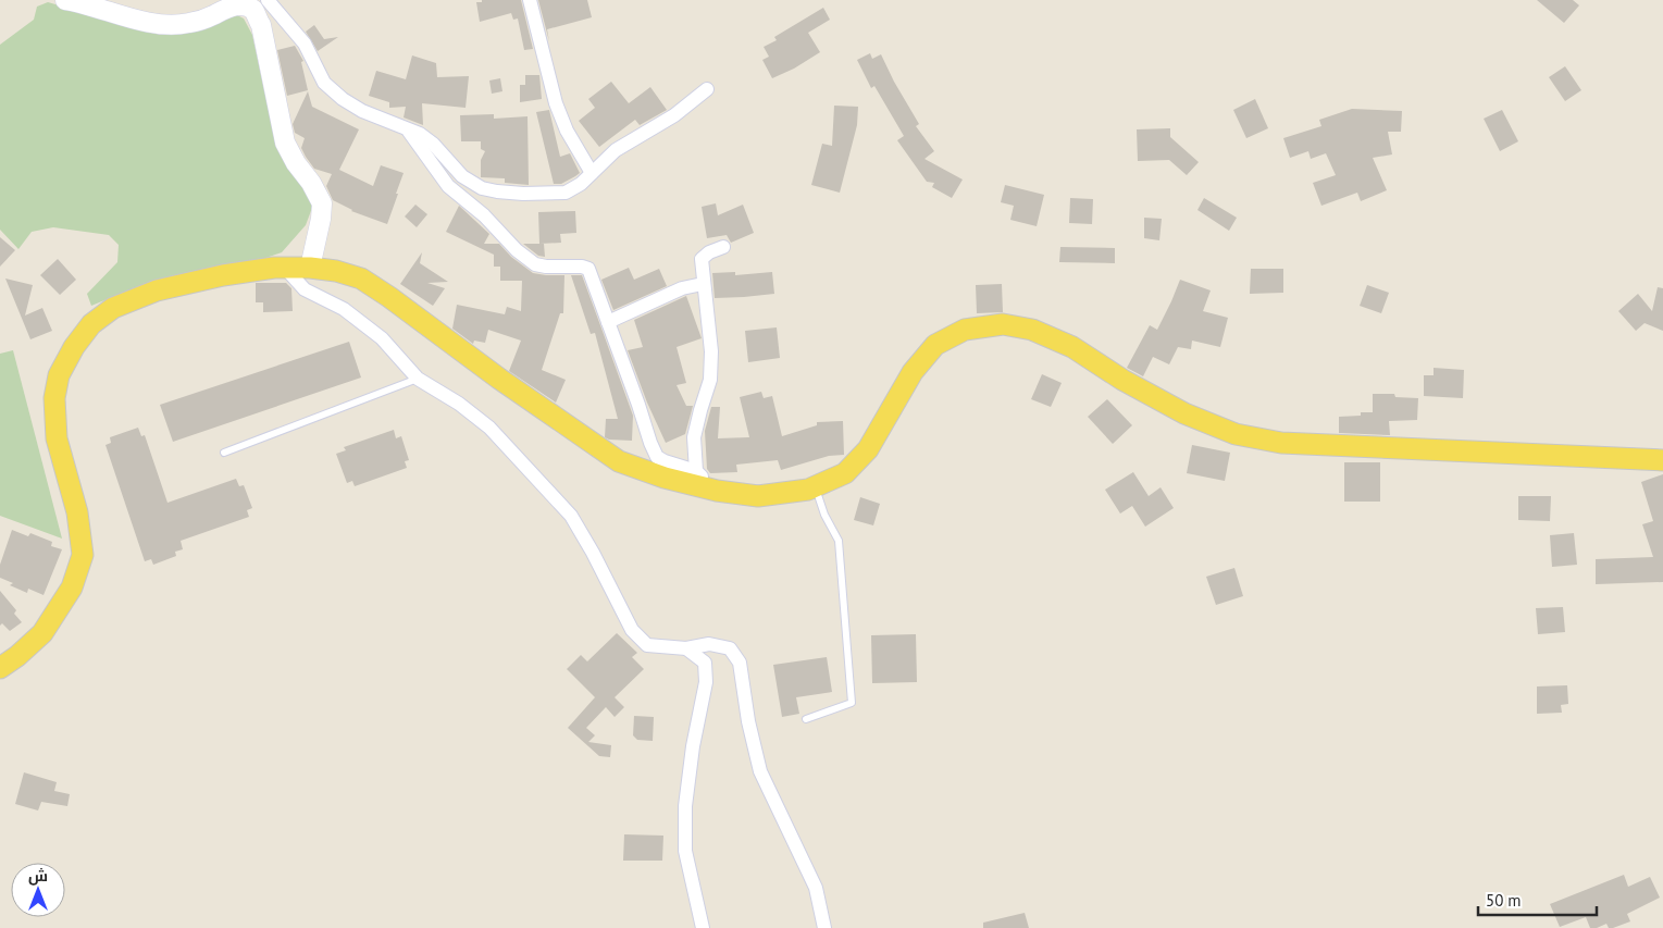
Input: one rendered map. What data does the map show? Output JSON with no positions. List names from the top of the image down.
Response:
{
  "scale_bar": "50 m",
  "north": "top"
}
